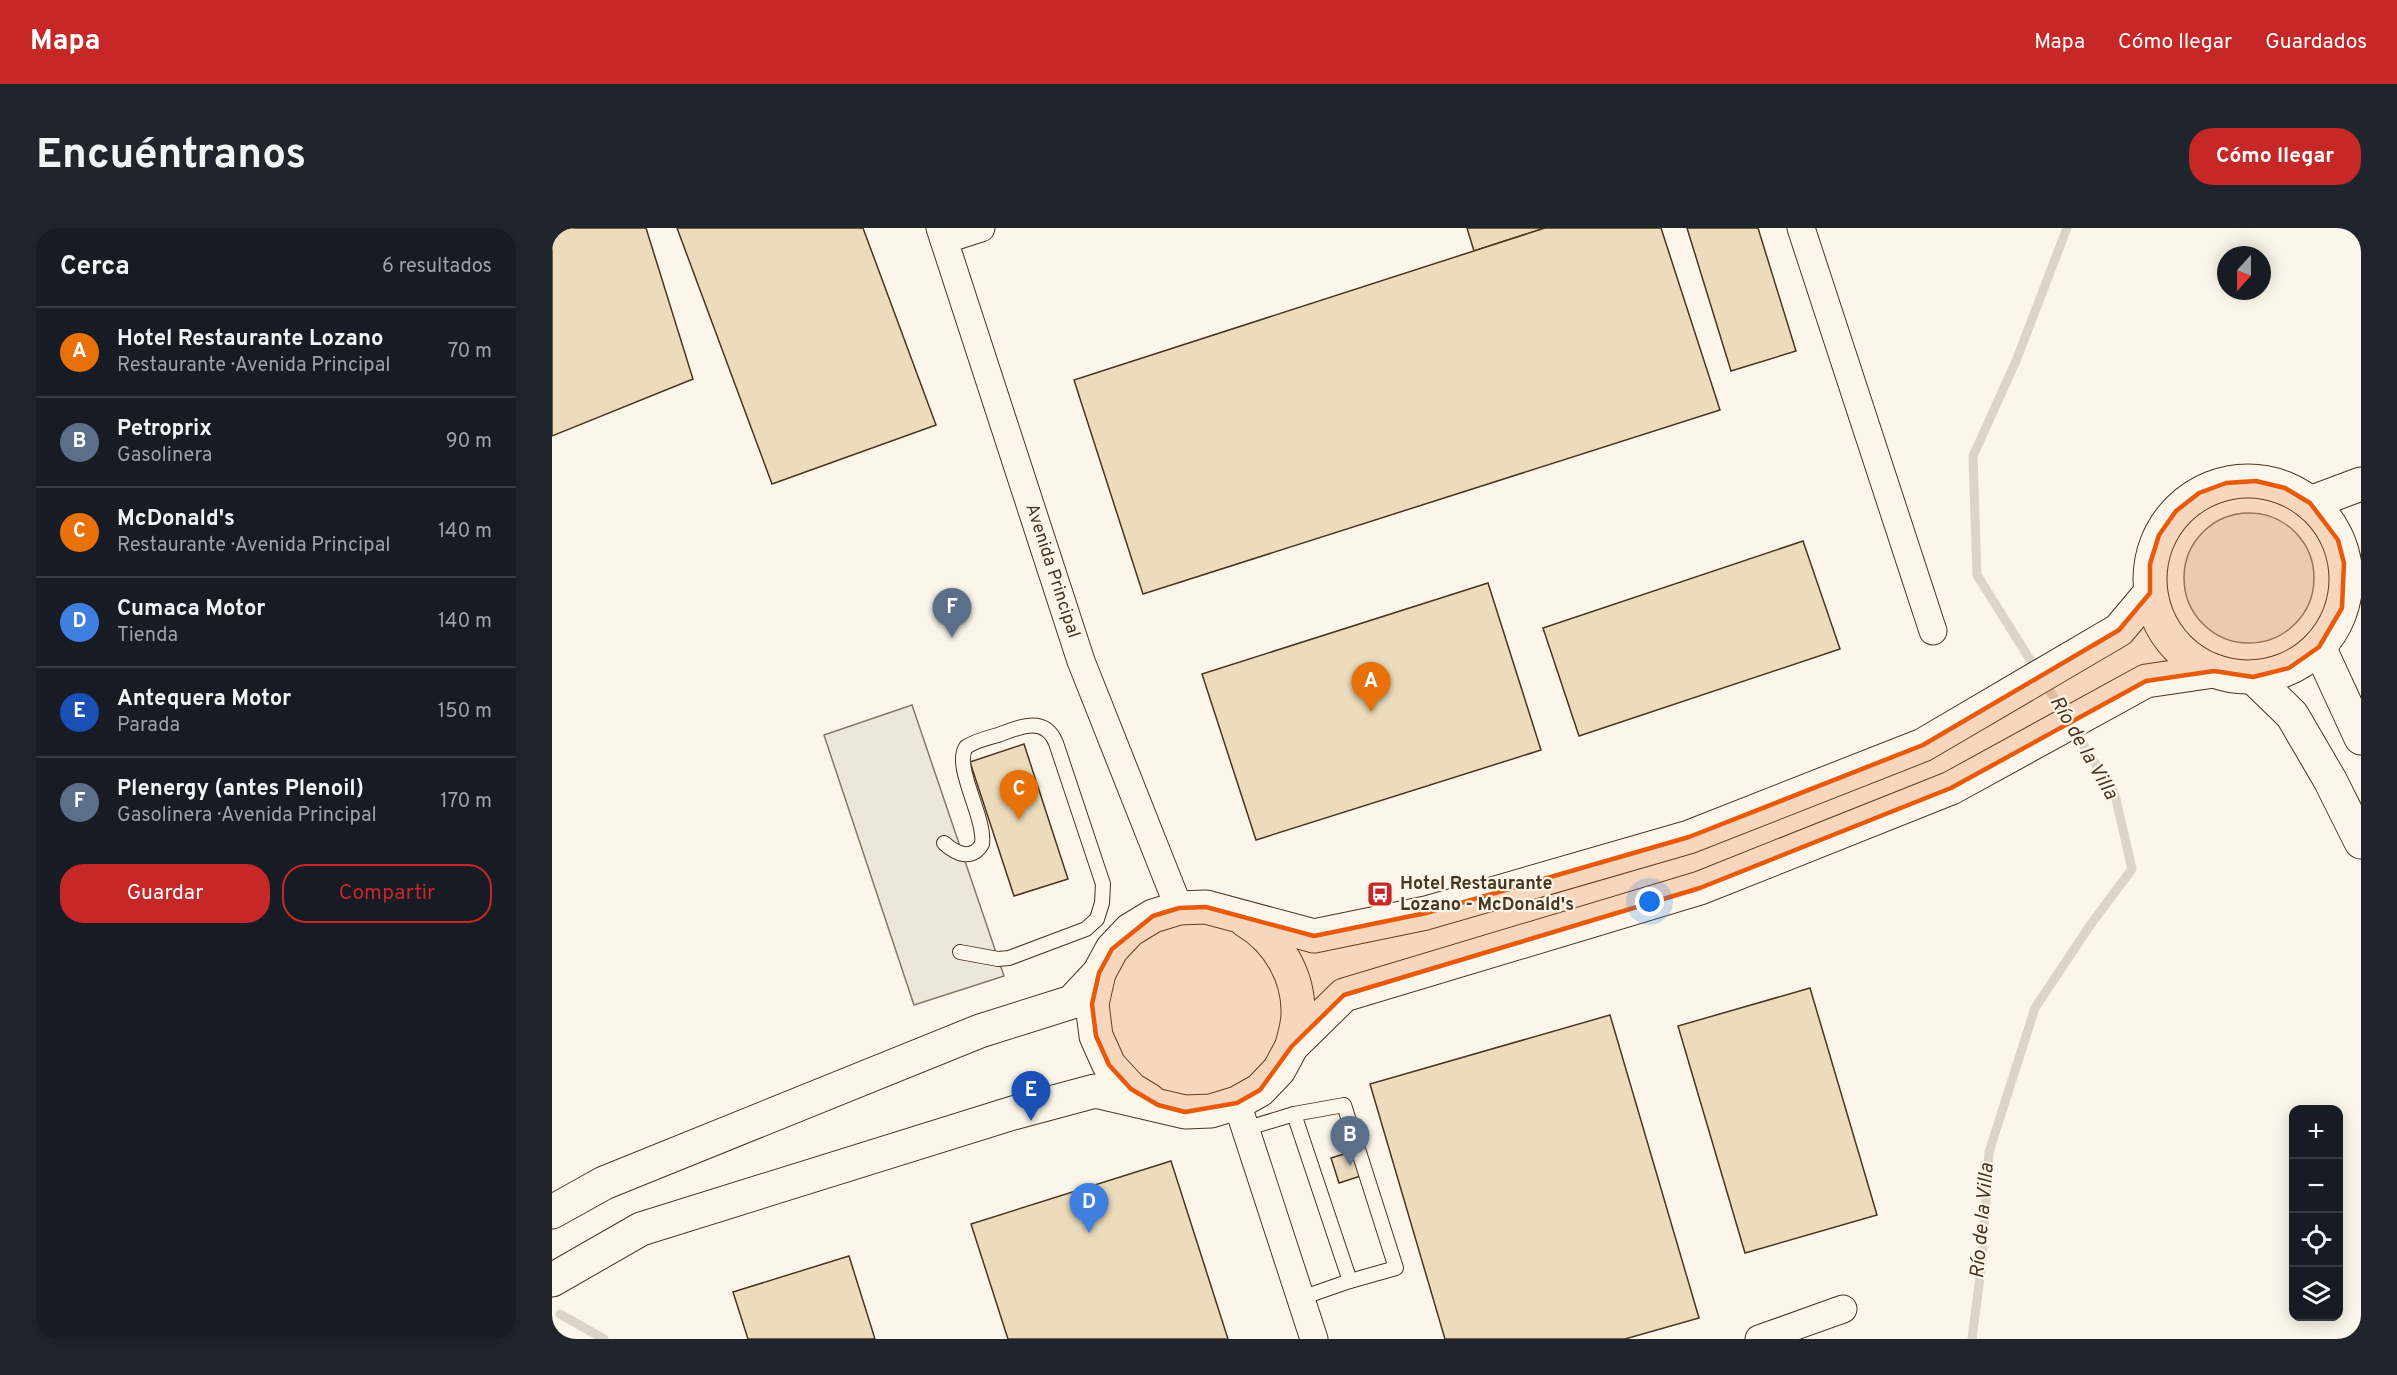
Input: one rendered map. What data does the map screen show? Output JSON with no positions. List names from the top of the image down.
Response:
{
  "streets": {
    "street": ["Avenida Principal"]
  },
  "water": ["Río de la Villa"],
  "places": {
    "bus stop": ["Hotel Restaurante Lozano - McDonald's"]
  },
  "north": "bottom",
  "page": {
    "header": "Mapa",
    "nav": ["Mapa", "Cómo llegar", "Guardados"],
    "buttons": [
      "Cómo llegar",
      ["Guardar", "Compartir"]
    ],
    "title": "Encuéntranos",
    "heading": ["Cerca", "6 resultados"],
    "list": [
      {
        "mark": "A",
        "name": "Hotel Restaurante Lozano",
        "note": "Restaurante · Avenida Principal",
        "value": "70 m"
      },
      {
        "mark": "B",
        "name": "Petroprix",
        "note": "Gasolinera",
        "value": "90 m"
      },
      {
        "mark": "C",
        "name": "McDonald's",
        "note": "Restaurante · Avenida Principal",
        "value": "140 m"
      },
      {
        "mark": "D",
        "name": "Cumaca Motor",
        "note": "Tienda",
        "value": "140 m"
      },
      {
        "mark": "E",
        "name": "Antequera Motor",
        "note": "Parada",
        "value": "150 m"
      },
      {
        "mark": "F",
        "name": "Plenergy (antes Plenoil)",
        "note": "Gasolinera · Avenida Principal",
        "value": "170 m"
      }
    ],
    "pins": [
      "F",
      "A",
      "C",
      "E",
      "B",
      "D"
    ],
    "map_buttons": ["+", "−"]
  }
}
